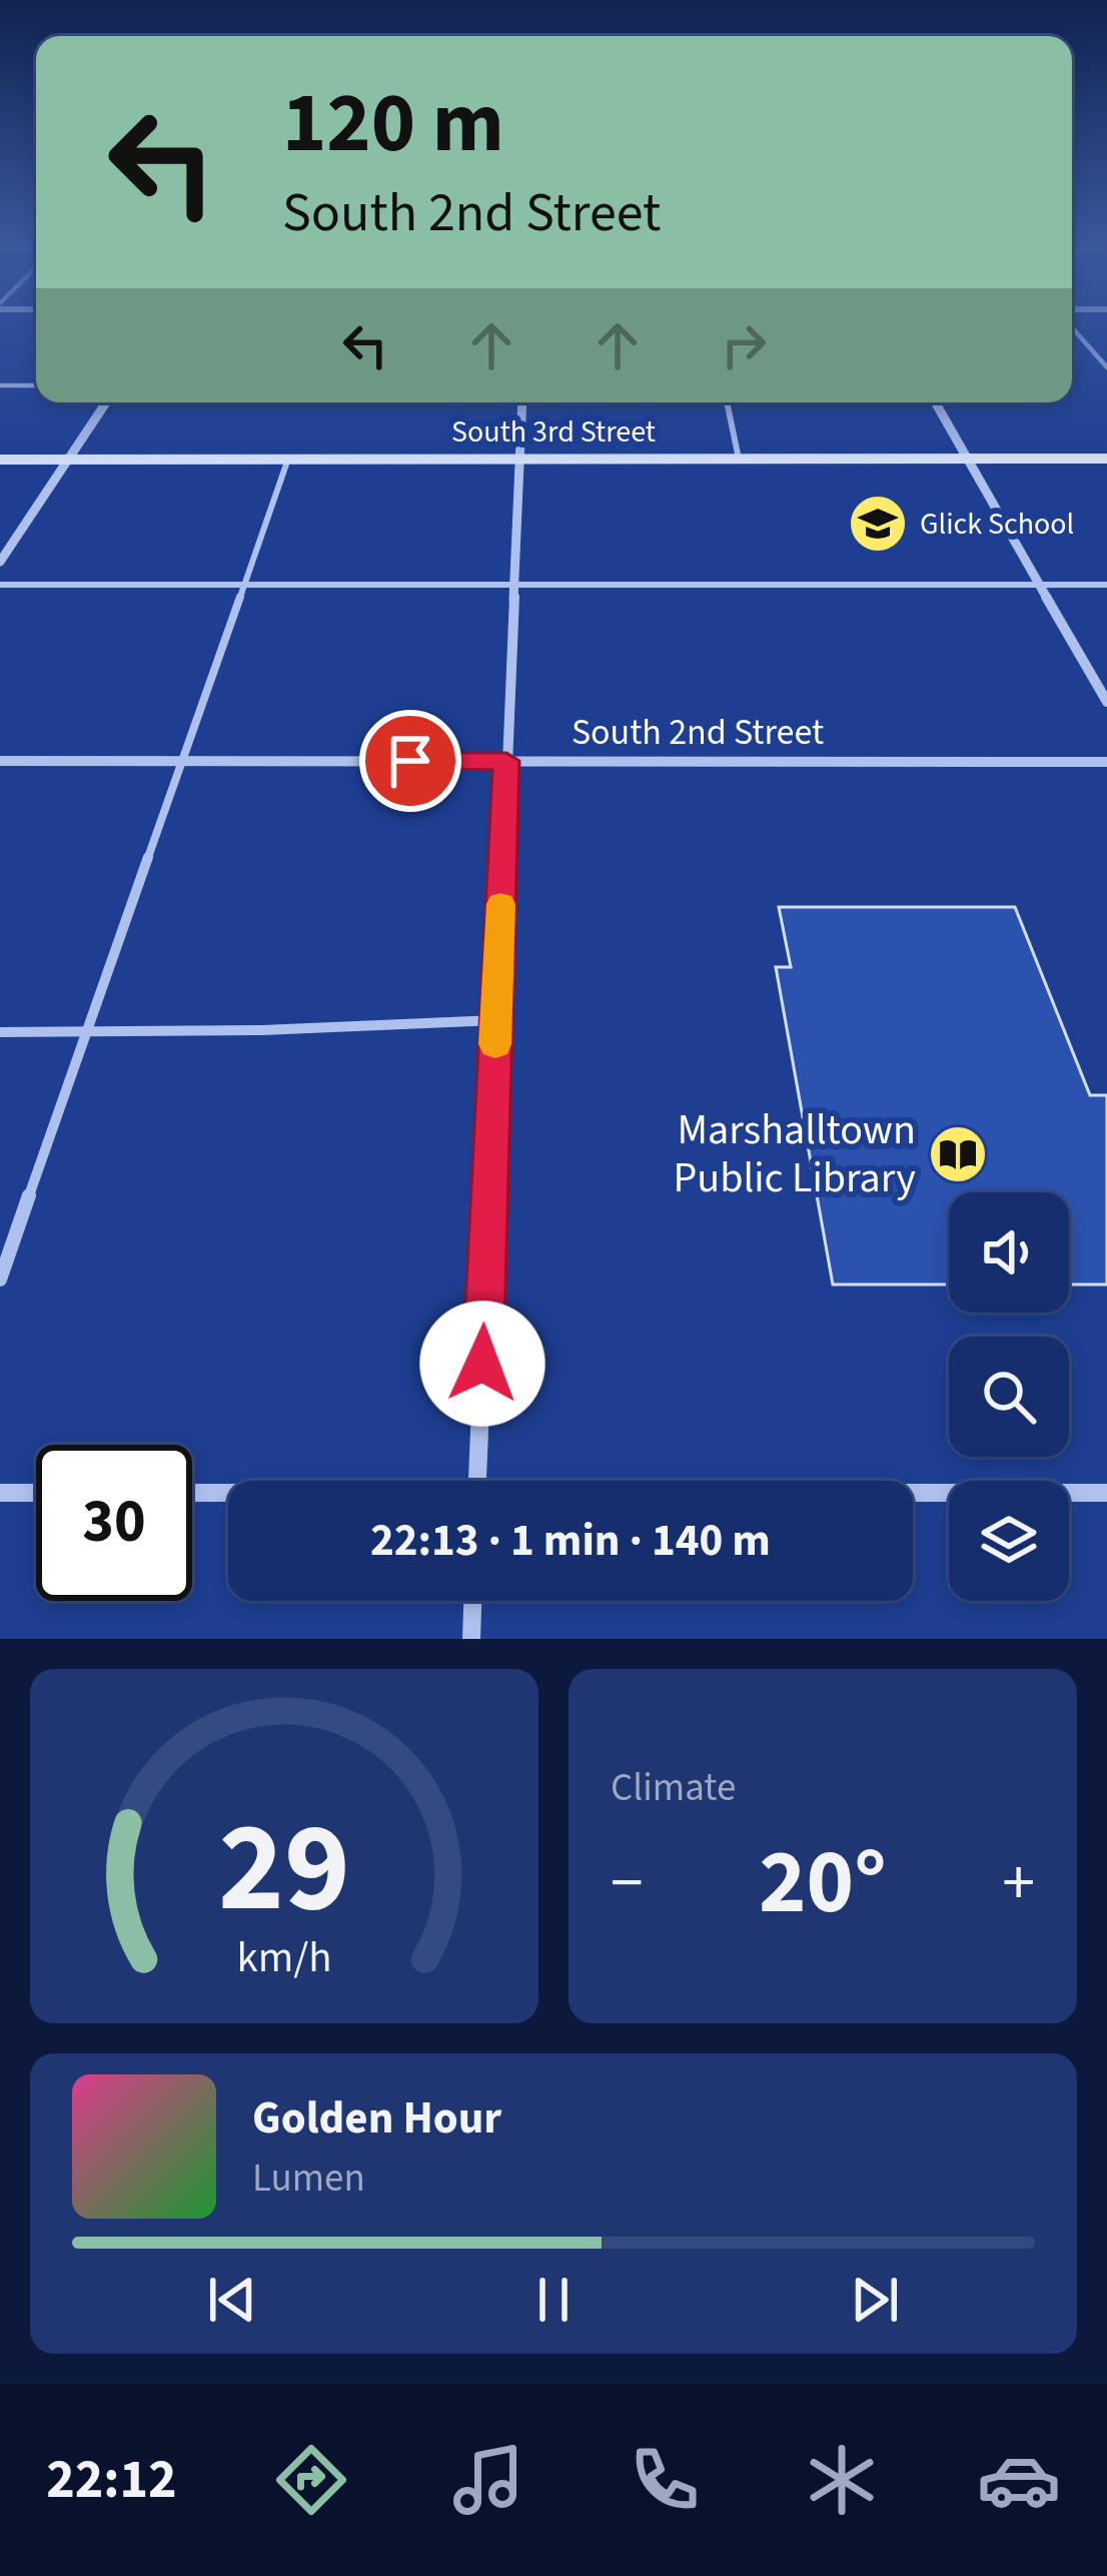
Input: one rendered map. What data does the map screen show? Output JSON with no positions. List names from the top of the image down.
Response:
{
  "streets": {
    "main road": ["South 3rd Street"],
    "street": ["South 2nd Street"]
  },
  "places": {
    "school or university": ["Glick School"],
    "library": ["Marshalltown Public Library"]
  },
  "page": {
    "turn": ["120 m", "South 2nd Street"],
    "limit": "30",
    "trip": "22:13 · 1 min · 140 m",
    "tile": "Climate",
    "heat": ["−", "20°", "+"],
    "song": ["Golden Hour", "Lumen"],
    "tabs": "22:12",
    "gauge": ["29", "km/h"]
  }
}
